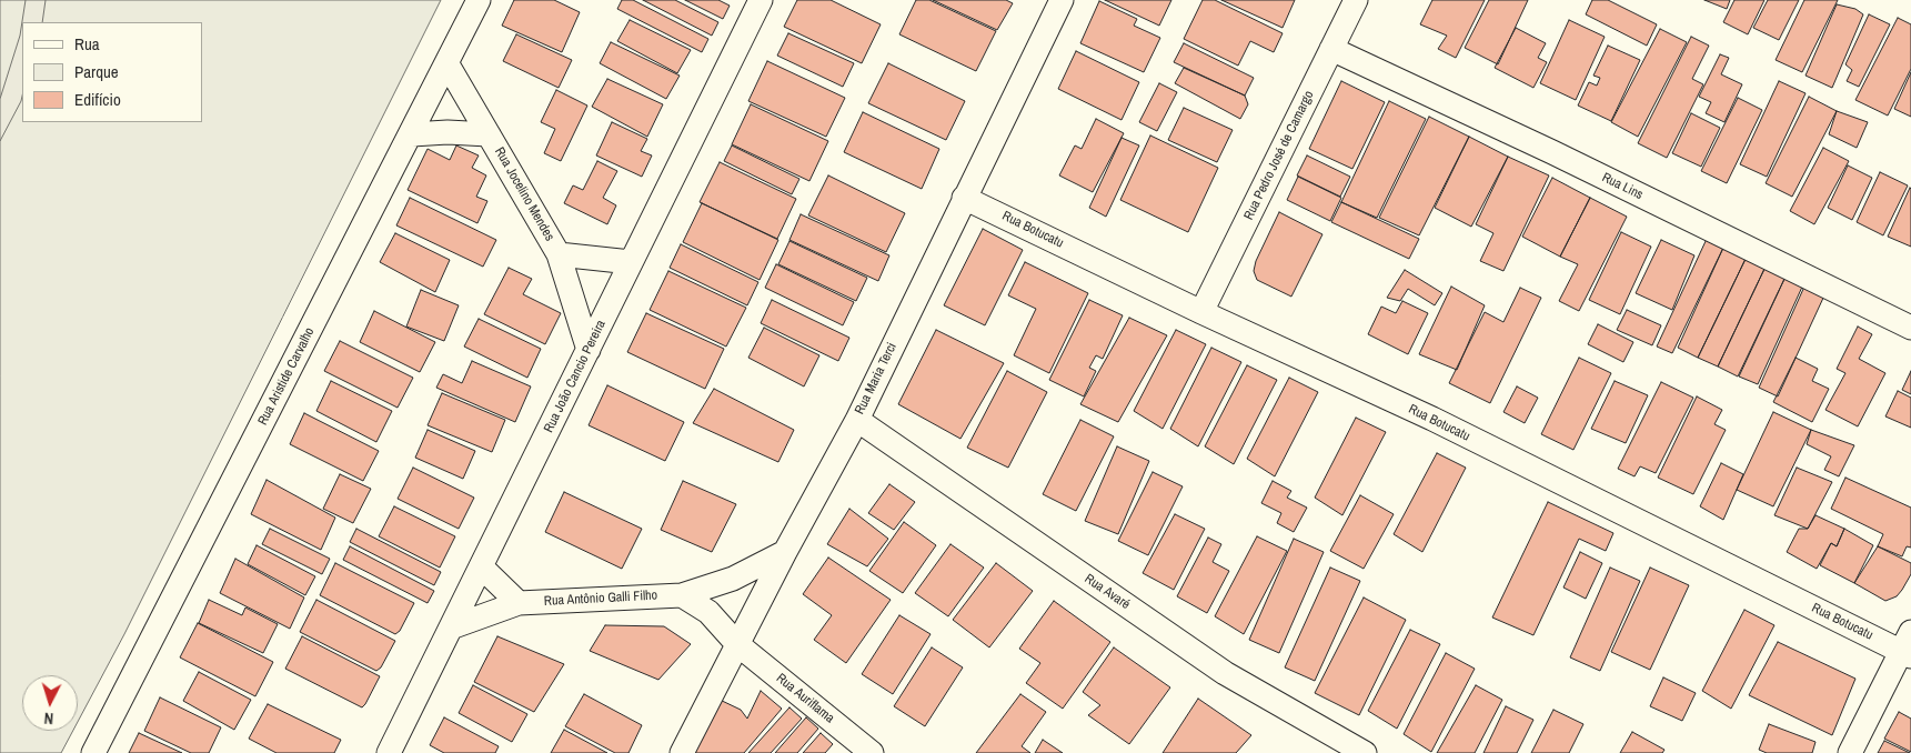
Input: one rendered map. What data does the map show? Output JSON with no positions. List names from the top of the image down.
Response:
{
  "streets": {
    "street": [
      "Rua Pedro José de Camargo",
      "Rua Lins",
      "Rua Jocelino Mendes",
      "Rua Botucatu",
      "Rua Aristide Carvalho",
      "Rua João Cancio Pereira",
      "Rua Maria Terci",
      "Rua Avaré",
      "Rua Antônio Galli Filho",
      "Rua Auriflama"
    ]
  },
  "crossings": [
    ["Rua Pedro José de Camargo", "Rua Lins"],
    ["Rua Pedro José de Camargo", "Rua Botucatu"],
    ["Rua Jocelino Mendes", "Rua Aristide Carvalho"],
    ["Rua Jocelino Mendes", "Rua João Cancio Pereira"],
    ["Rua Botucatu", "Rua Maria Terci"],
    ["Rua João Cancio Pereira", "Rua Antônio Galli Filho"],
    ["Rua Maria Terci", "Rua Avaré"],
    ["Rua Maria Terci", "Rua Antônio Galli Filho"],
    ["Rua Maria Terci", "Rua Auriflama"]
  ],
  "legend": ["Rua", "Parque", "Edifício"],
  "north": "bottom"
}
